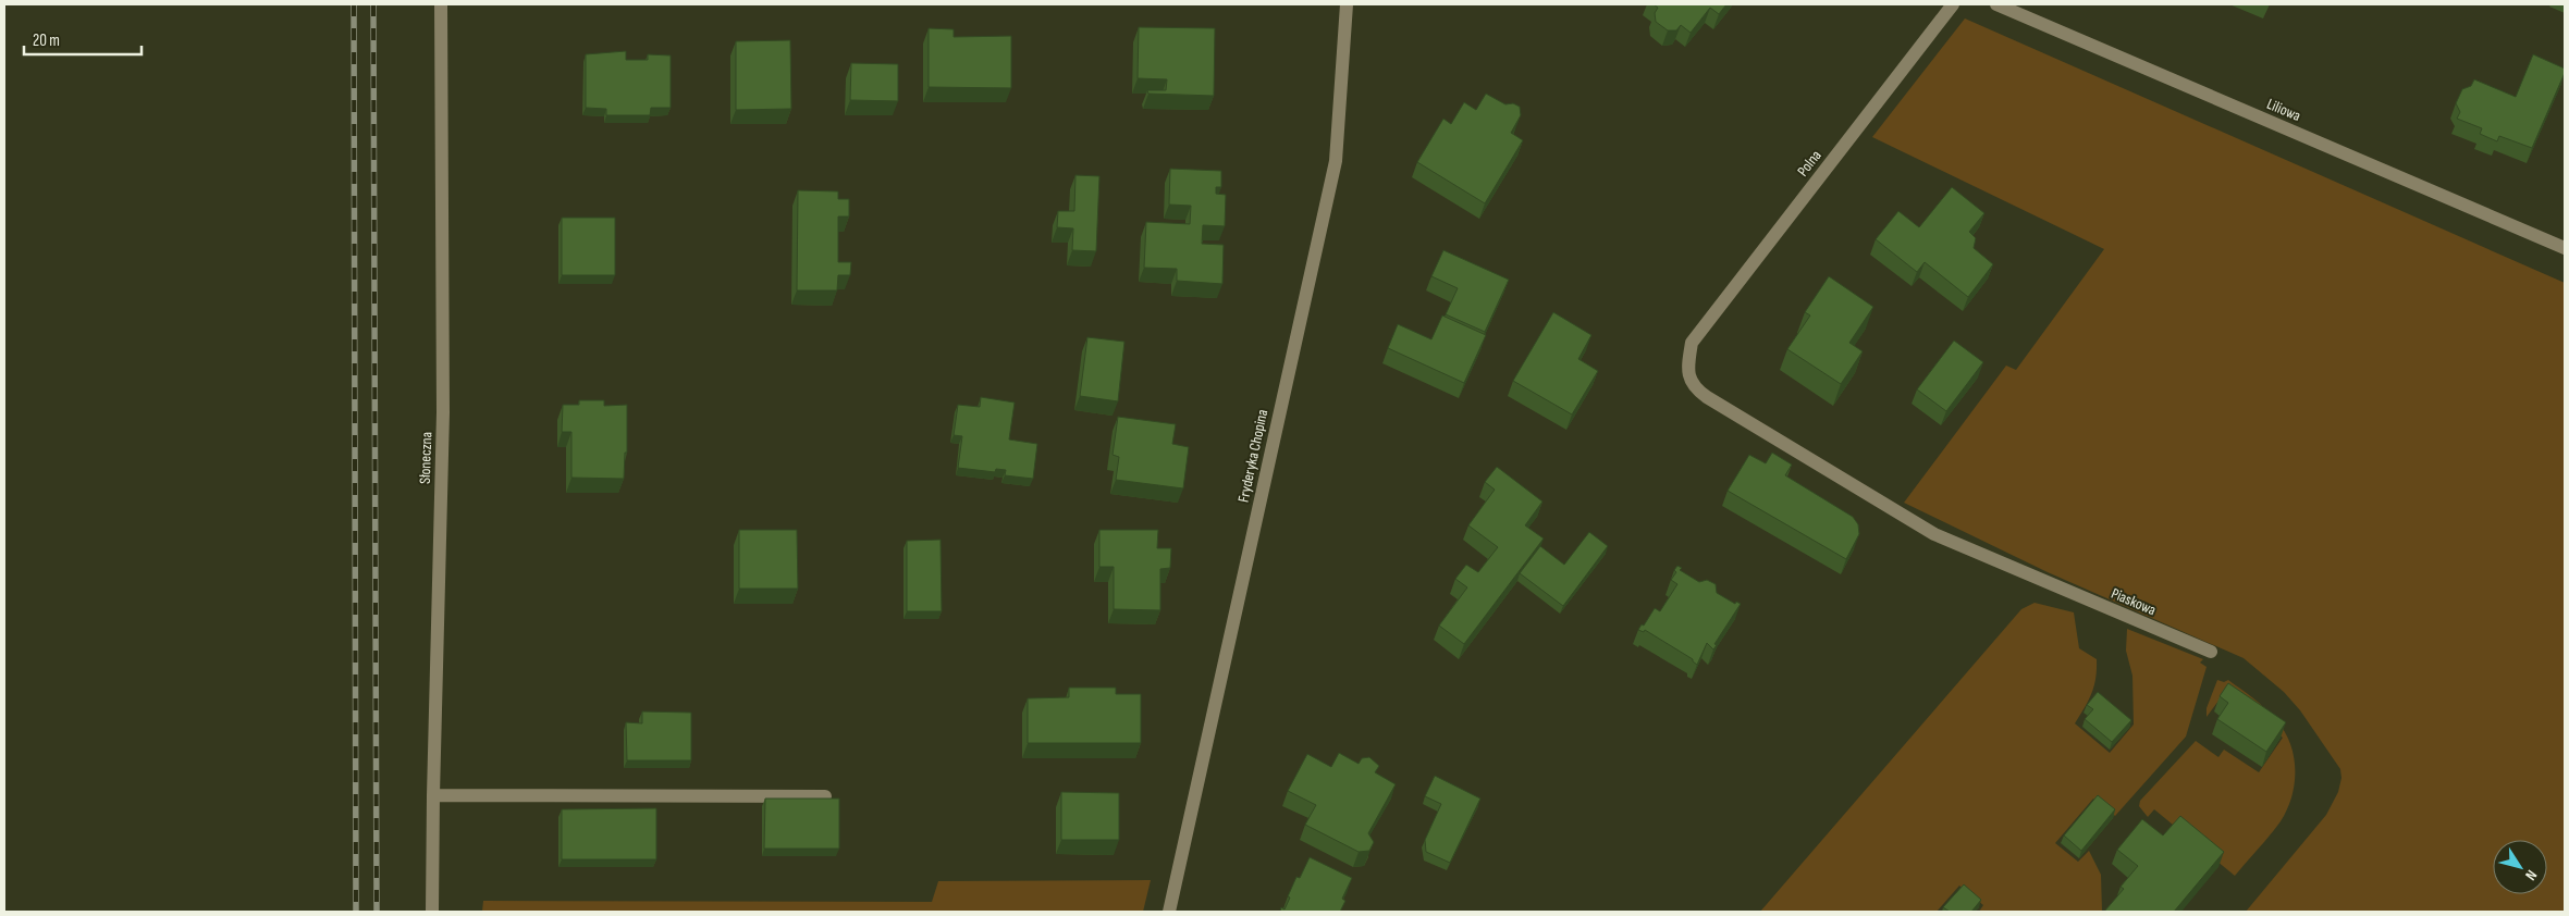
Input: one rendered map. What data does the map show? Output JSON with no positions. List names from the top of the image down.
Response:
{
  "streets": {
    "street": [
      "Liliowa",
      "Polna",
      "Fryderyka Chopina",
      "Słoneczna",
      "Piaskowa"
    ]
  },
  "crossings": [
    ["Polna", "Piaskowa"]
  ],
  "scale_bar": "20 m",
  "north": "bottom right"
}
